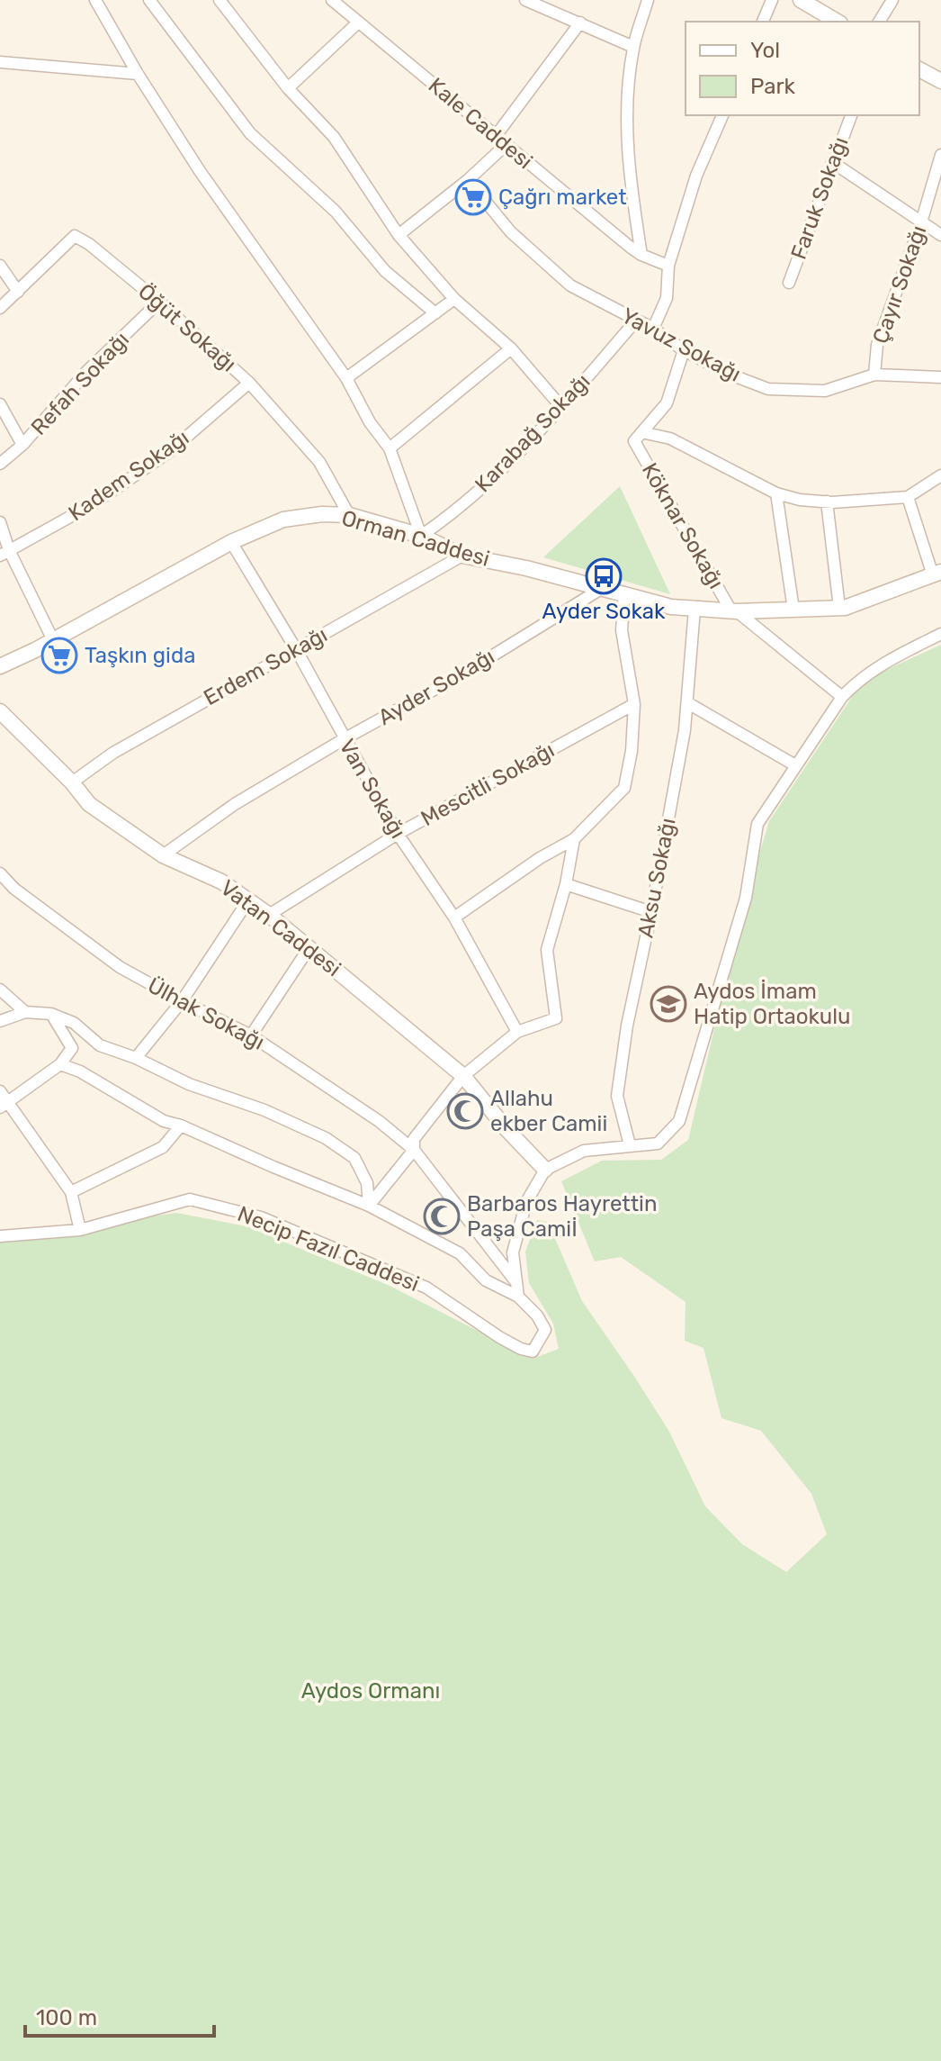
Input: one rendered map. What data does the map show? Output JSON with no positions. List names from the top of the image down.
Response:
{
  "streets": {
    "street": [
      "Kale Caddesi",
      "Faruk Sokağı",
      "Çayır Sokağı",
      "Öğüt Sokağı",
      "Yavuz Sokağı",
      "Refah Sokağı",
      "Karabağ Sokağı",
      "Kadem Sokağı",
      "Köknar Sokağı",
      "Orman Caddesi",
      "Erdem Sokağı",
      "Ayder Sokağı",
      "Mescitli Sokağı",
      "Van Sokağı",
      "Aksu Sokağı",
      "Vatan Caddesi",
      "Ülhak Sokağı",
      "Necip Fazıl Caddesi"
    ]
  },
  "crossings": [
    ["Çayır Sokağı", "Yavuz Sokağı"],
    ["Öğüt Sokağı", "Refah Sokağı"],
    ["Öğüt Sokağı", "Kadem Sokağı"],
    ["Öğüt Sokağı", "Orman Caddesi"],
    ["Yavuz Sokağı", "Karabağ Sokağı"],
    ["Karabağ Sokağı", "Orman Caddesi"],
    ["Köknar Sokağı", "Orman Caddesi"],
    ["Orman Caddesi", "Erdem Sokağı"],
    ["Orman Caddesi", "Ayder Sokağı"],
    ["Orman Caddesi", "Van Sokağı"],
    ["Orman Caddesi", "Aksu Sokağı"],
    ["Erdem Sokağı", "Van Sokağı"],
    ["Erdem Sokağı", "Vatan Caddesi"],
    ["Ayder Sokağı", "Van Sokağı"],
    ["Ayder Sokağı", "Vatan Caddesi"],
    ["Mescitli Sokağı", "Van Sokağı"],
    ["Mescitli Sokağı", "Vatan Caddesi"]
  ],
  "parks": ["Aydos Ormanı"],
  "places": {
    "supermarket": ["Çağrı market", "Taşkın gida"],
    "bus stop": ["Ayder Sokak"],
    "school or university": ["Aydos İmam Hatip Ortaokulu"],
    "mosque": ["Allahu ekber Camii", "Barbaros Hayrettin Paşa Camiİ"]
  },
  "legend": ["Yol", "Park"],
  "scale_bar": "100 m"
}
